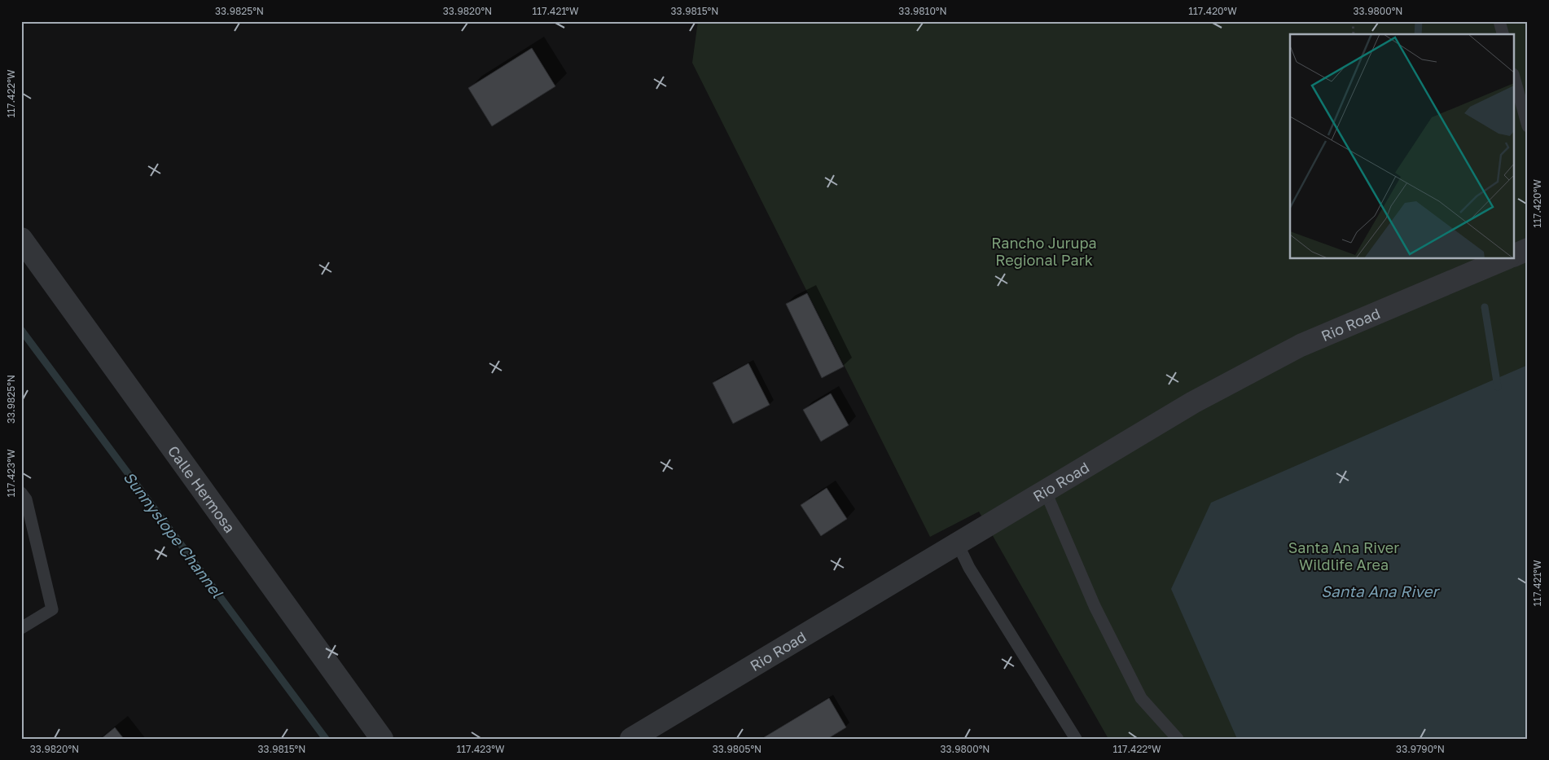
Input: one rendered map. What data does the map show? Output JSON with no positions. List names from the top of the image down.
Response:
{
  "streets": {
    "street": ["Rio Road", "Calle Hermosa"]
  },
  "water": ["Sunnyslope Channel", "Santa Ana River"],
  "parks": ["Rancho Jurupa Regional Park", "Santa Ana River Wildlife Area"],
  "coordinates": [
    "33.9825°N",
    "33.9820°N",
    "117.421°W",
    "33.9815°N",
    "33.9810°N",
    "117.420°W",
    "33.9800°N",
    "117.422°W",
    "117.423°W",
    "33.9805°N",
    "33.9790°N"
  ]
}
